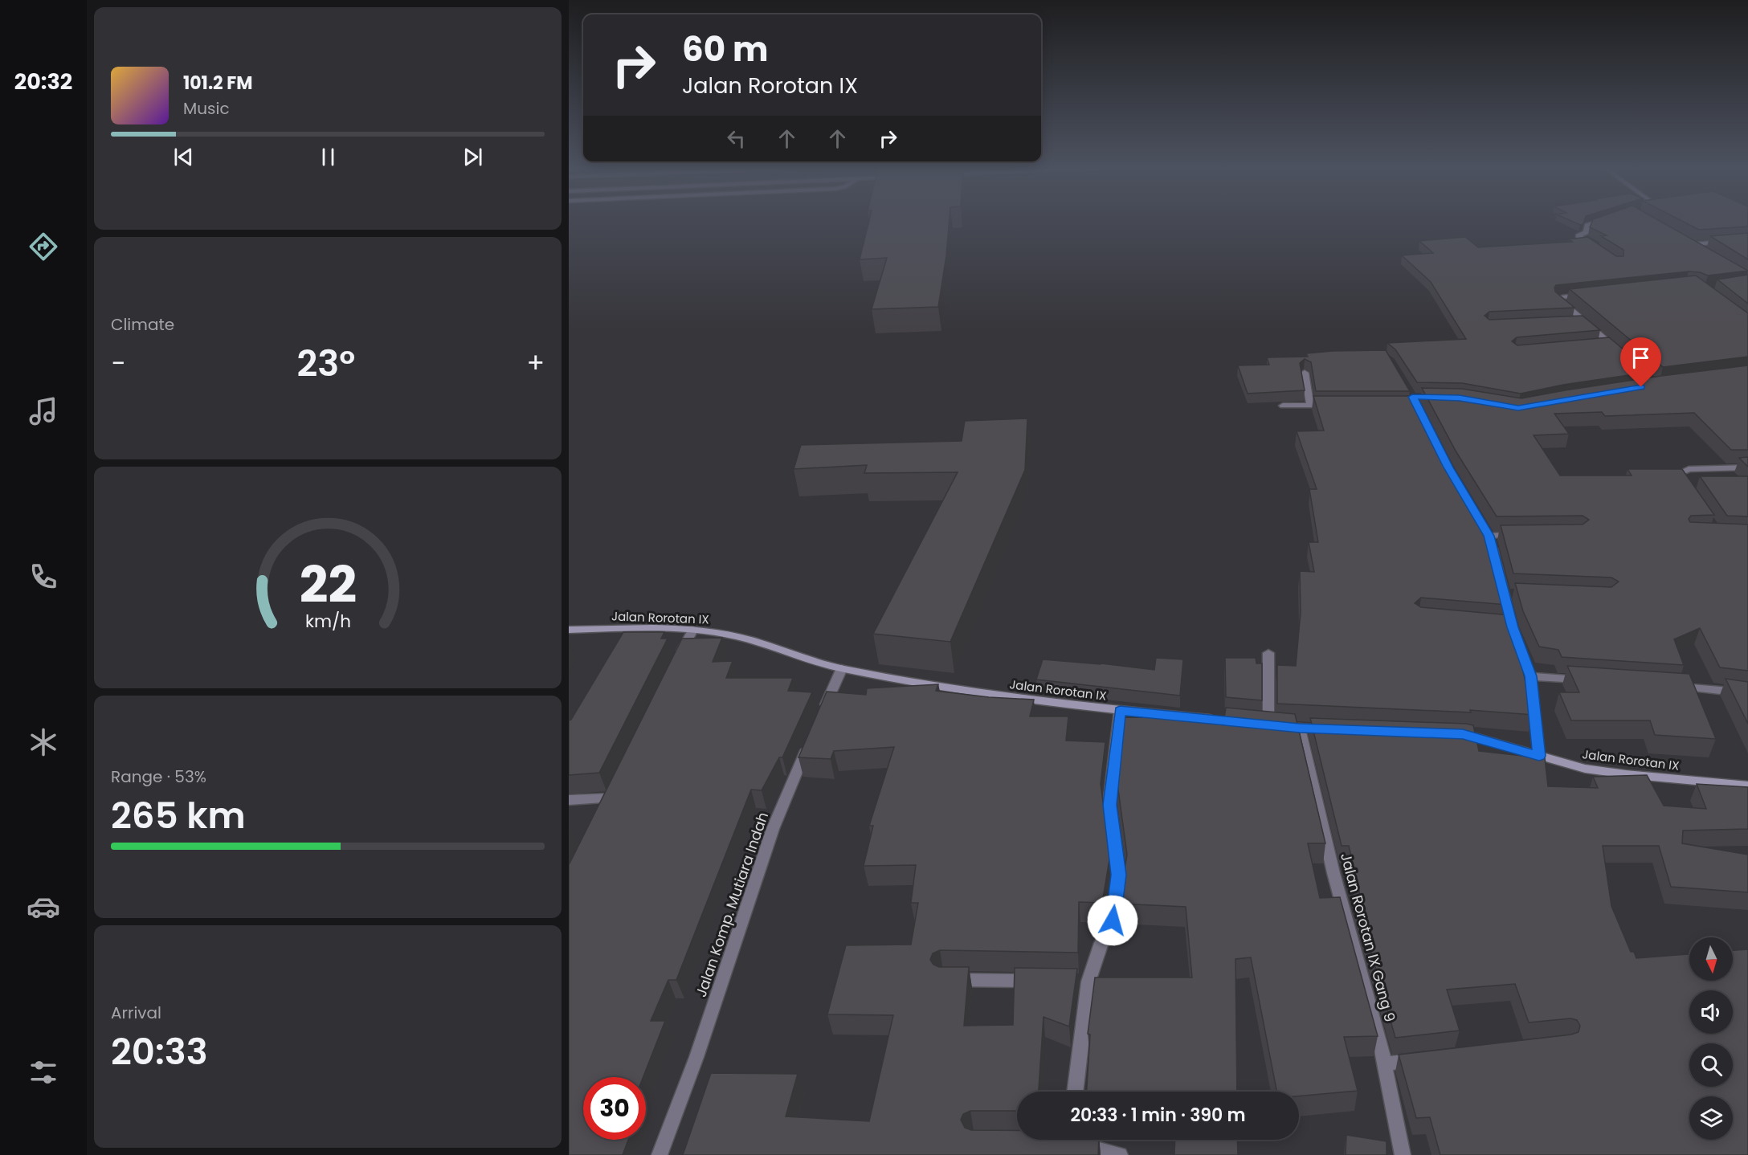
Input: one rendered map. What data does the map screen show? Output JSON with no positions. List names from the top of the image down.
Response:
{
  "streets": {
    "street": ["Jalan Rorotan IX", "Jalan Komp. Mutiara Indah", "Jalan Rorotan IX Gang 9"]
  },
  "north": "bottom",
  "page": {
    "tabs": "20:32",
    "turn": ["60 m", "Jalan Rorotan IX"],
    "song": ["101.2 FM", "Music"],
    "tile": [
      "Climate",
      ["Range · 53%", "265 km"],
      ["Arrival", "20:33"]
    ],
    "heat": ["−", "23°", "+"],
    "limit": "30",
    "trip": "20:33 · 1 min · 390 m",
    "gauge": ["22", "km/h"]
  }
}
